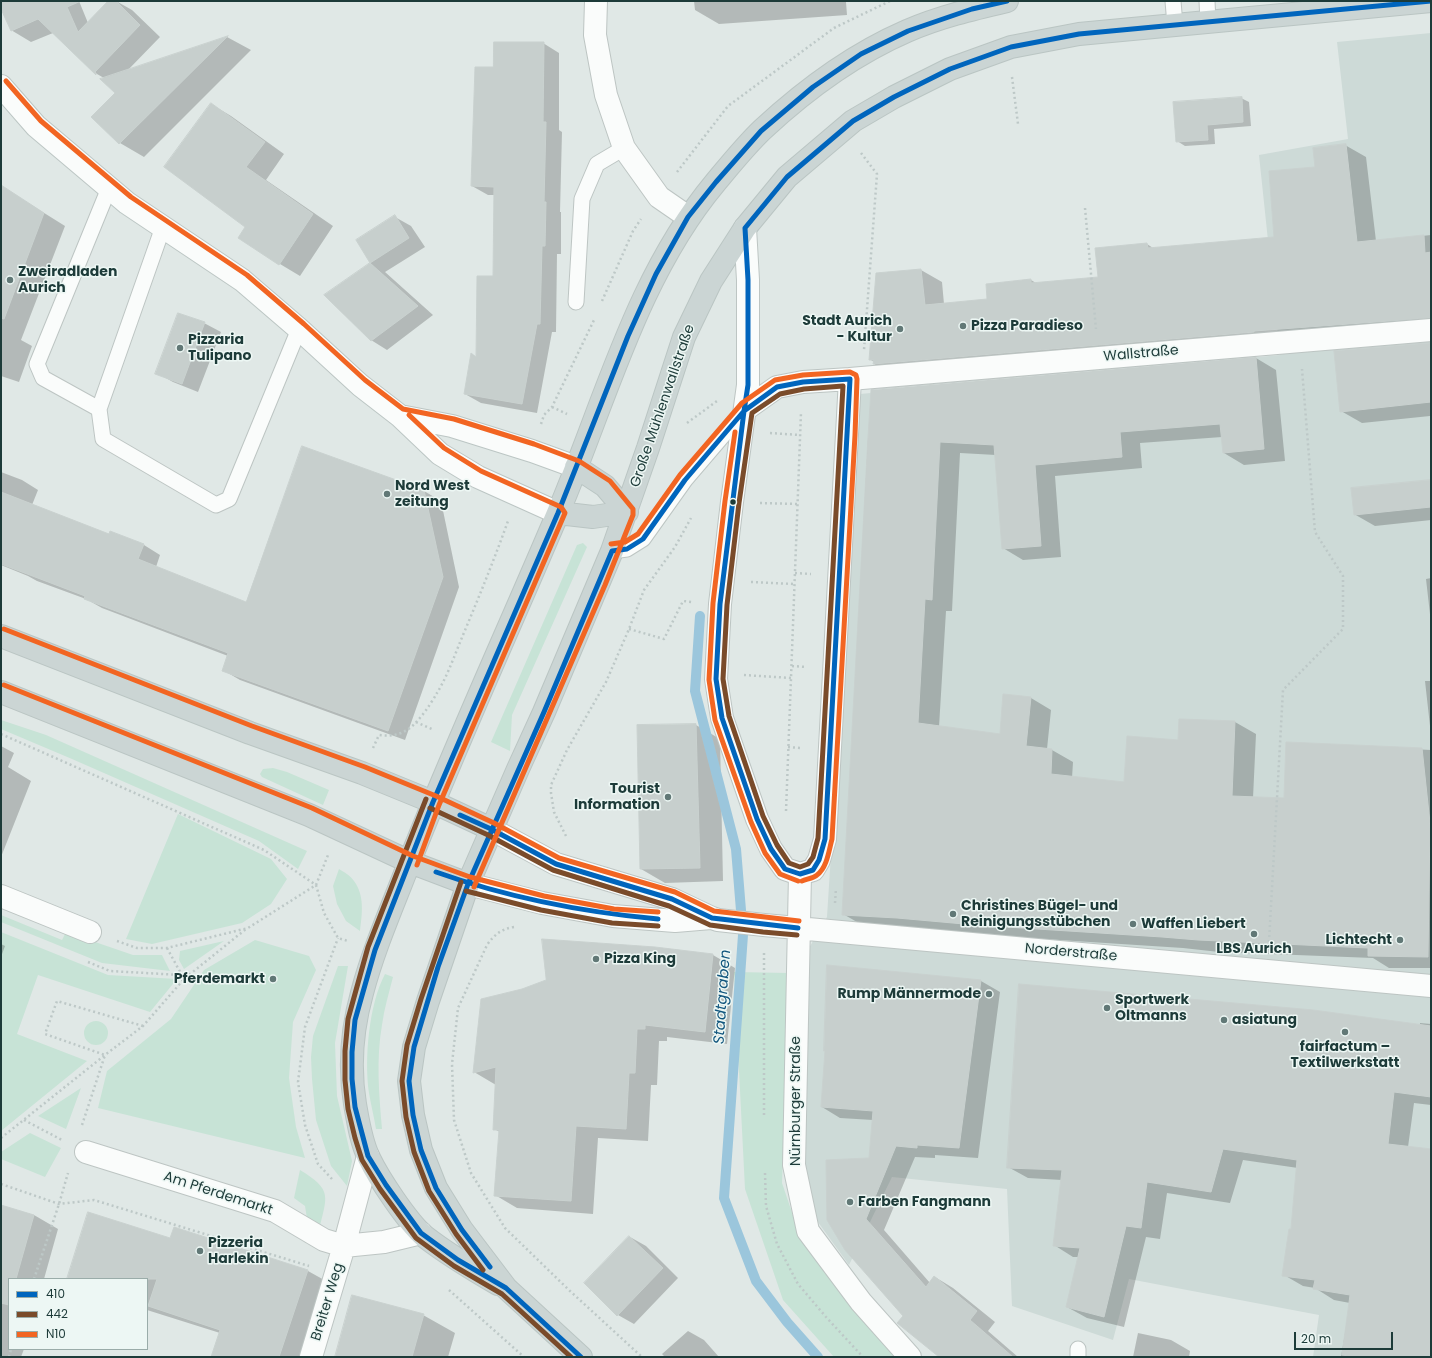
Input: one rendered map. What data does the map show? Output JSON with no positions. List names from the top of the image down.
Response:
{
  "streets": {
    "main road": ["Große Mühlenwallstraße"],
    "street": [
      "Wallstraße",
      "Norderstraße",
      "Nürnburger Straße",
      "Am Pferdemarkt",
      "Breiter Weg"
    ]
  },
  "crossings": [
    ["Große Mühlenwallstraße", "Norderstraße"],
    ["Norderstraße", "Nürnburger Straße"],
    ["Am Pferdemarkt", "Breiter Weg"]
  ],
  "water": ["Stadtgraben"],
  "places": [
    "Zweiradladen Aurich",
    "Pizza Paradieso",
    "Stadt Aurich - Kultur",
    "Pizzaria Tulipano",
    "Nord West zeitung",
    "Tourist Information",
    "Christines Bügel- und Reinigungsstübchen",
    "Waffen Liebert",
    "LBS Aurich",
    "Lichtecht",
    "Pizza King",
    "Pferdemarkt",
    "Rump Männermode",
    "Sportwerk Oltmanns",
    "asiatung",
    "fairfactum – Textilwerkstatt",
    "Farben Fangmann",
    "Pizzeria Harlekin"
  ],
  "lines": ["transit line 410", "transit line N10", "transit line 442"],
  "legend": ["410", "442", "N10"],
  "scale_bar": "20 m"
}
